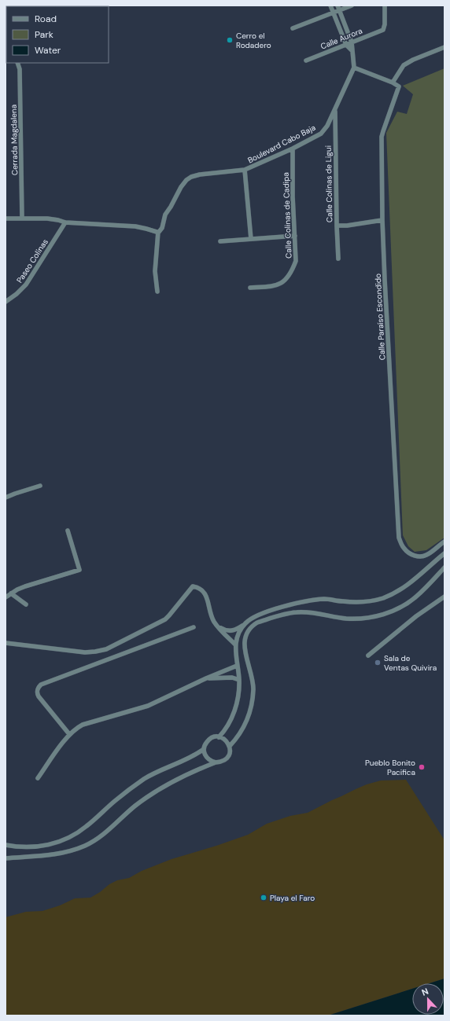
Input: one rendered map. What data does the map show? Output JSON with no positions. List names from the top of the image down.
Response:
{
  "streets": {
    "street": [
      "Calle Aurora",
      "Cerrada Magdalena",
      "Boulevard Cabo Baja",
      "Calle Colinas de Ligui",
      "Calle Colinas de Cadipa",
      "Paseo Colinas",
      "Calle Paraíso Escondido"
    ]
  },
  "crossings": [
    ["Boulevard Cabo Baja", "Calle Colinas de Ligui"],
    ["Boulevard Cabo Baja", "Calle Colinas de Cadipa"]
  ],
  "places": [
    "Cerro el Rodadero",
    "Sala de Ventas Quivira",
    "Pueblo Bonito Pacifica",
    "Playa el Faro"
  ],
  "legend": ["Road", "Park", "Water"],
  "north": "top"
}
